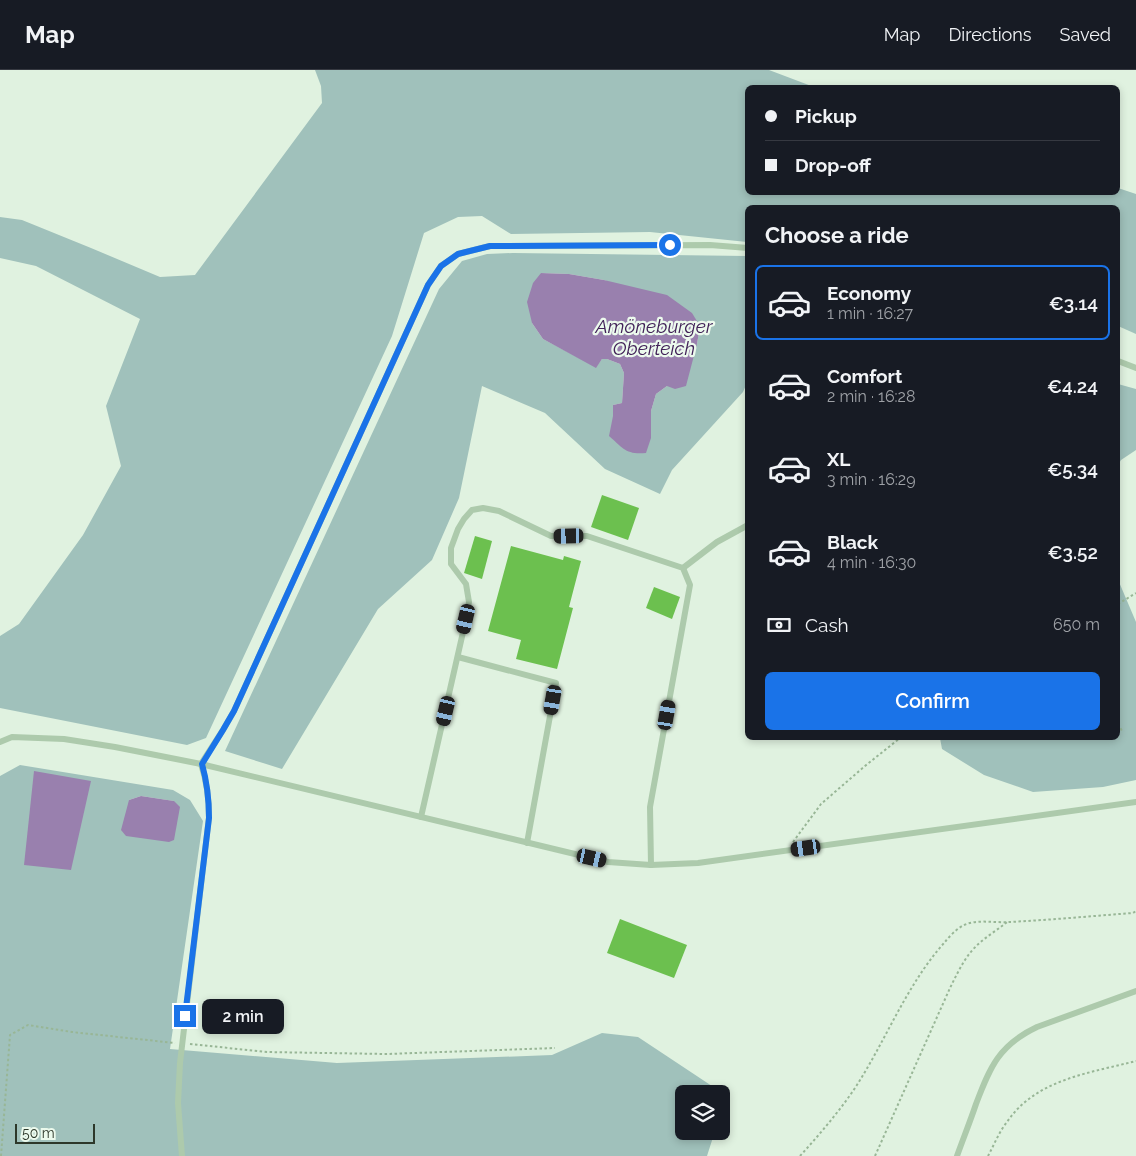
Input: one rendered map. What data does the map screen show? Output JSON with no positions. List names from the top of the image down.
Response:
{
  "water": ["Amöneburger Oberteich"],
  "scale_bar": "50 m",
  "page": {
    "header": "Map",
    "nav": ["Map", "Directions", "Saved"],
    "banner": ["Pickup", "Drop-off"],
    "heading": "Choose a ride",
    "list": [
      {
        "name": "Economy",
        "note": "1 min · 16:27",
        "value": "€3.14"
      },
      {
        "name": "Comfort",
        "note": "2 min · 16:28",
        "value": "€4.24"
      },
      {
        "name": "XL",
        "note": "3 min · 16:29",
        "value": "€5.34"
      },
      {
        "name": "Black",
        "note": "4 min · 16:30",
        "value": "€3.52"
      }
    ],
    "pay": ["Cash", "650 m"],
    "buttons": "Confirm",
    "bubble": "2 min",
    "scale": "50 m"
  }
}
